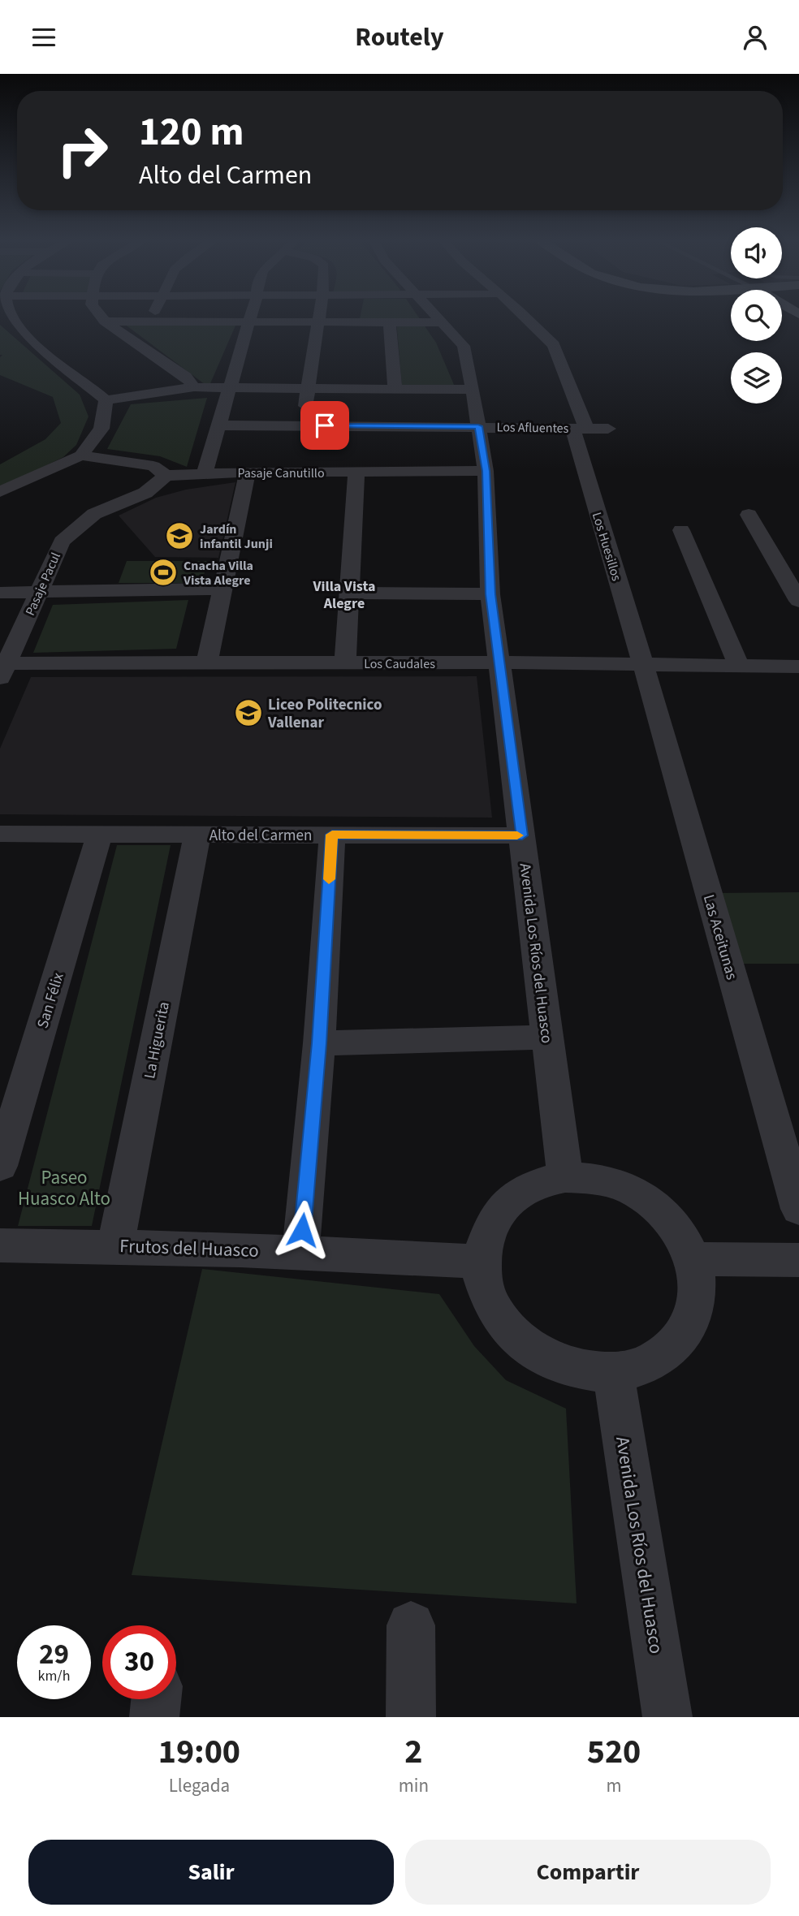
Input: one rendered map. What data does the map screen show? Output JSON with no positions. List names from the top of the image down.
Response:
{
  "streets": {
    "street": [
      "Los Afluentes",
      "Pasaje Canutillo",
      "Los Huesillos",
      "Pasaje Pacul",
      "Los Caudales",
      "Alto del Carmen",
      "Las Aceitunas",
      "Avenida Los Ríos del Huasco",
      "San Félix",
      "La Higuerita",
      "Frutos del Huasco"
    ]
  },
  "crossings": [
    ["Los Afluentes", "Los Huesillos"],
    ["Los Afluentes", "Avenida Los Ríos del Huasco"],
    ["Pasaje Canutillo", "Pasaje Pacul"],
    ["Pasaje Canutillo", "Avenida Los Ríos del Huasco"],
    ["Los Huesillos", "Los Caudales"],
    ["Los Huesillos", "Las Aceitunas"],
    ["Pasaje Pacul", "Los Caudales"],
    ["Los Caudales", "Las Aceitunas"],
    ["Los Caudales", "Avenida Los Ríos del Huasco"],
    ["Alto del Carmen", "Avenida Los Ríos del Huasco"],
    ["Alto del Carmen", "San Félix"],
    ["Alto del Carmen", "La Higuerita"],
    ["La Higuerita", "Frutos del Huasco"]
  ],
  "districts": ["Villa Vista Alegre"],
  "parks": ["Paseo Huasco Alto"],
  "places": {
    "school or university": ["Jardín infantil Junji", "Liceo Politecnico Vallenar"],
    "sports": ["Cnacha Villa Vista Alegre"]
  },
  "page": {
    "header": "Routely",
    "turn": ["120 m", "Alto del Carmen"],
    "speed": "29 km/h",
    "limit": "30",
    "eta": [
      "19:00",
      "Llegada",
      "2",
      "min",
      "520",
      "m"
    ],
    "buttons": ["Salir", "Compartir"]
  }
}
